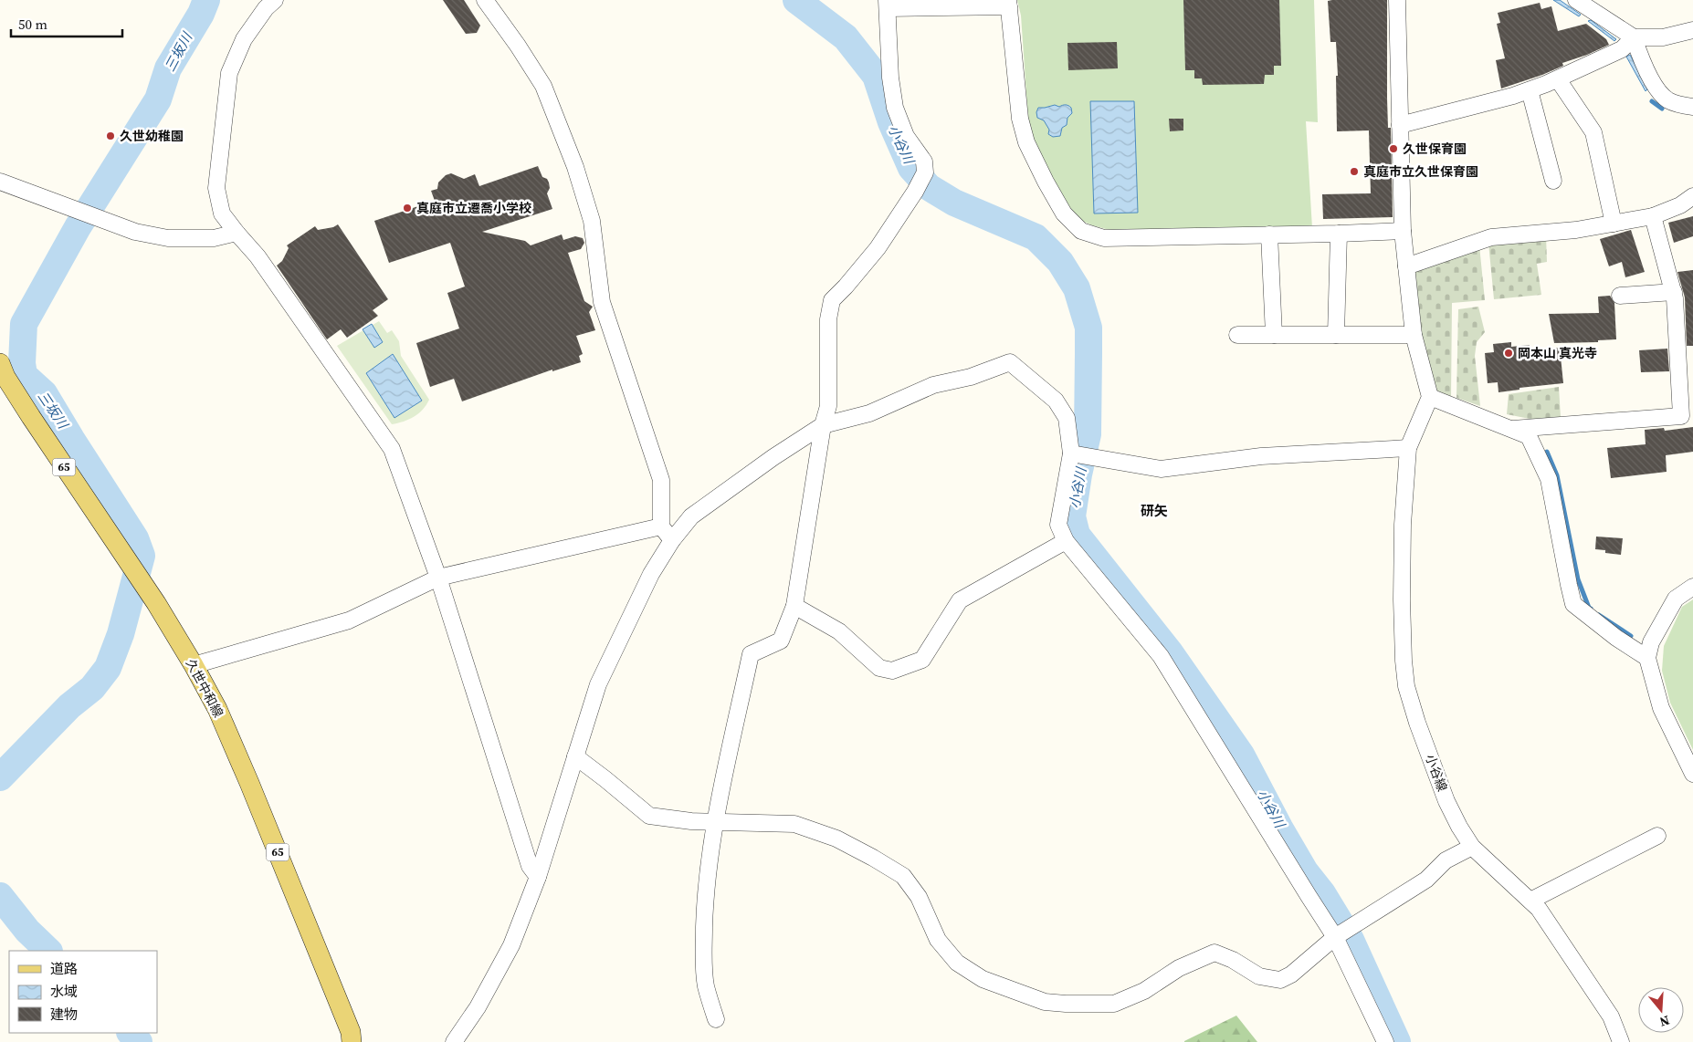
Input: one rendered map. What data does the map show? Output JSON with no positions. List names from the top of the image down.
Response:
{
  "streets": {
    "main road": ["65", "久世中和線"],
    "street": ["小谷線"]
  },
  "districts": ["研矢"],
  "water": ["三坂川", "小谷川"],
  "places": [
    "久世幼稚園",
    "久世保育園",
    "真庭市立久世保育園",
    "真庭市立遷喬小学校",
    "岡本山 真光寺"
  ],
  "legend": ["道路", "水域", "建物"],
  "scale_bar": "50 m",
  "north": "bottom"
}
